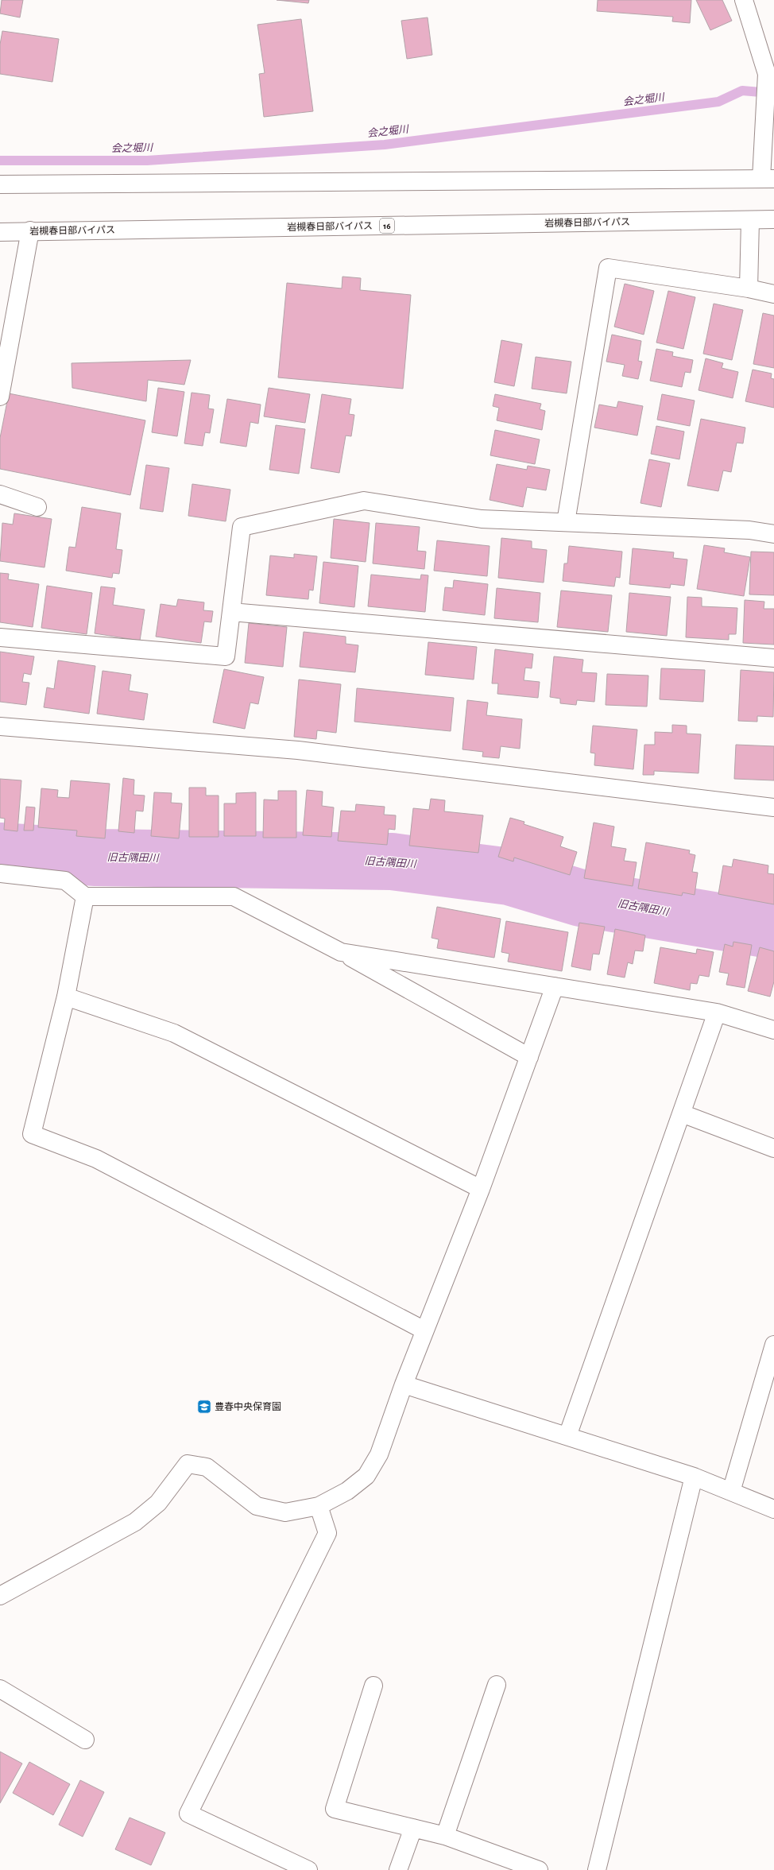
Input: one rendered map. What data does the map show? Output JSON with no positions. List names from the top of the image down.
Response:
{
  "streets": {
    "main road": ["岩槻春日部バイパス", "16"]
  },
  "water": ["会之堀川", "旧古隅田川"],
  "places": {
    "school or university": ["豊春中央保育園"]
  }
}
